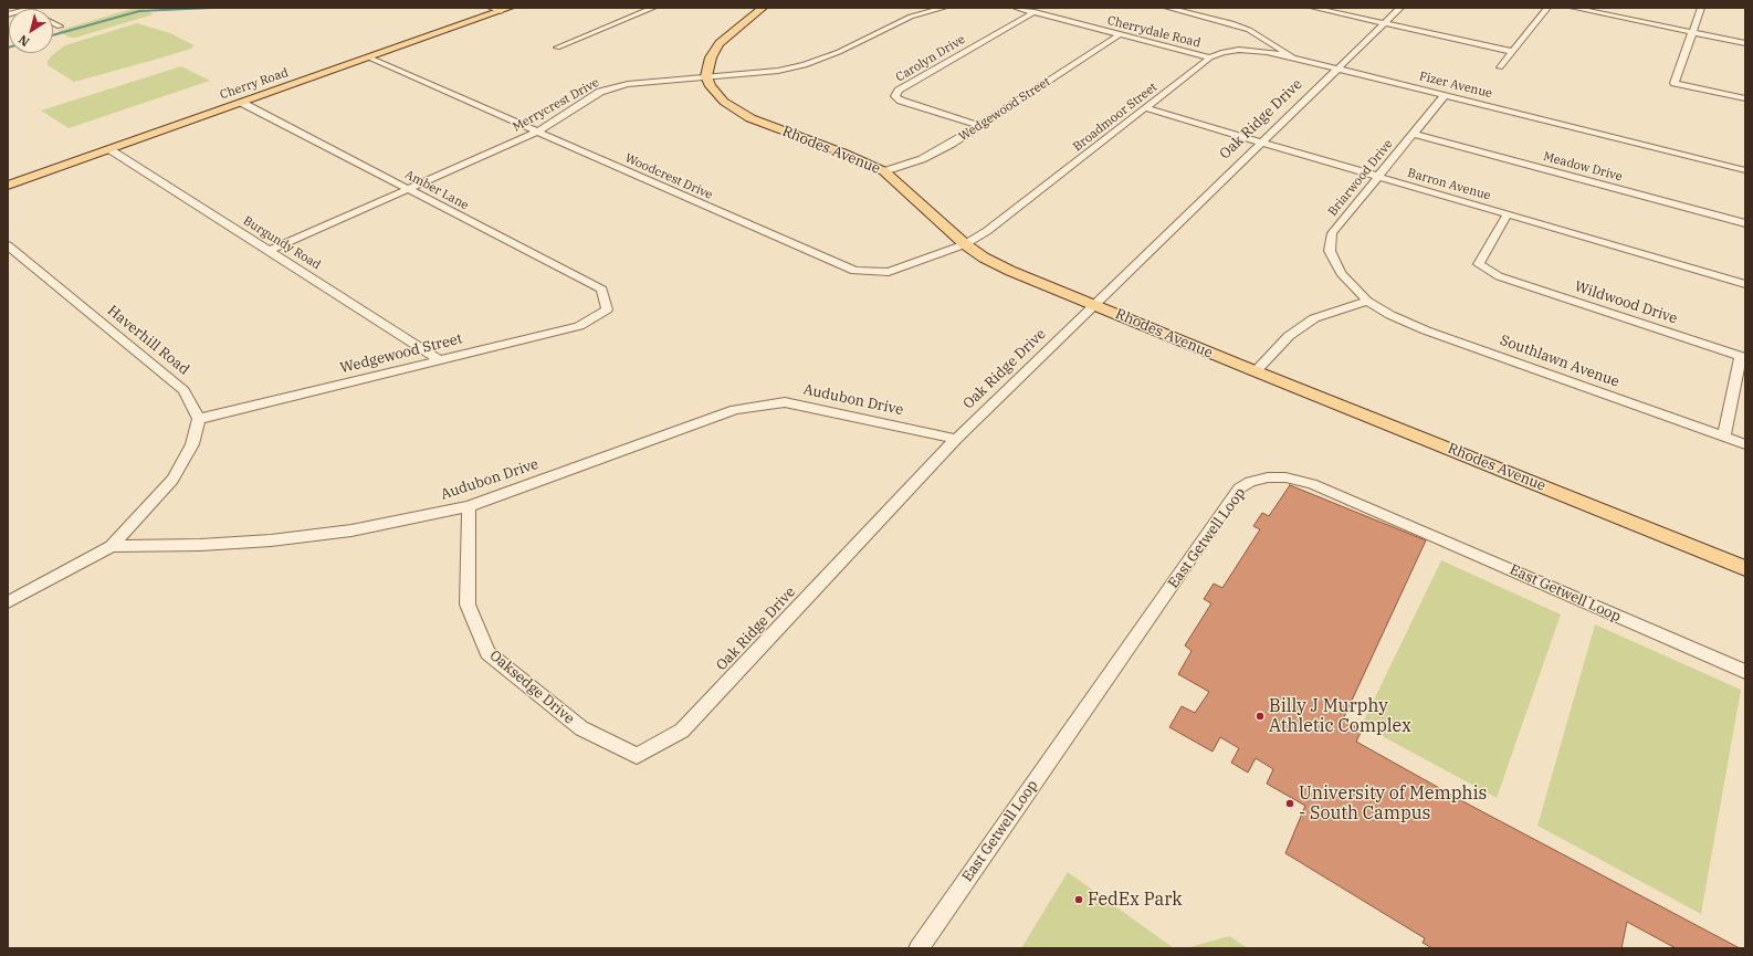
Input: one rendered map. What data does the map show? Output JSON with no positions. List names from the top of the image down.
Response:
{
  "streets": {
    "main road": ["Cherry Road", "Rhodes Avenue"],
    "street": [
      "Cherrydale Road",
      "Carolyn Drive",
      "Fizer Avenue",
      "Merrycrest Drive",
      "Wedgewood Street",
      "Broadmoor Street",
      "Oak Ridge Drive",
      "Meadow Drive",
      "Woodcrest Drive",
      "Briarwood Drive",
      "Barron Avenue",
      "Amber Lane",
      "Burgundy Road",
      "Wildwood Drive",
      "Haverhill Road",
      "Southlawn Avenue",
      "Audubon Drive",
      "East Getwell Loop",
      "Oaksedge Drive"
    ]
  },
  "crossings": [
    ["Cherrydale Road", "Carolyn Drive"],
    ["Cherrydale Road", "Wedgewood Street"],
    ["Cherrydale Road", "Broadmoor Street"],
    ["Carolyn Drive", "Wedgewood Street"],
    ["Cherry Road", "Woodcrest Drive"],
    ["Cherry Road", "Amber Lane"],
    ["Cherry Road", "Burgundy Road"],
    ["Fizer Avenue", "Broadmoor Street"],
    ["Fizer Avenue", "Oak Ridge Drive"],
    ["Fizer Avenue", "Briarwood Drive"],
    ["Merrycrest Drive", "Rhodes Avenue"],
    ["Merrycrest Drive", "Woodcrest Drive"],
    ["Merrycrest Drive", "Amber Lane"],
    ["Merrycrest Drive", "Burgundy Road"],
    ["Wedgewood Street", "Rhodes Avenue"],
    ["Wedgewood Street", "Amber Lane"],
    ["Wedgewood Street", "Burgundy Road"],
    ["Wedgewood Street", "Haverhill Road"],
    ["Broadmoor Street", "Rhodes Avenue"],
    ["Broadmoor Street", "Woodcrest Drive"],
    ["Broadmoor Street", "Barron Avenue"],
    ["Oak Ridge Drive", "Rhodes Avenue"],
    ["Oak Ridge Drive", "Barron Avenue"],
    ["Oak Ridge Drive", "Audubon Drive"],
    ["Oak Ridge Drive", "Oaksedge Drive"],
    ["Rhodes Avenue", "Woodcrest Drive"],
    ["Meadow Drive", "Briarwood Drive"],
    ["Briarwood Drive", "Barron Avenue"],
    ["Briarwood Drive", "Southlawn Avenue"],
    ["Barron Avenue", "Wildwood Drive"],
    ["Wildwood Drive", "Southlawn Avenue"],
    ["Audubon Drive", "Oaksedge Drive"]
  ],
  "places": ["Billy J Murphy Athletic Complex", "University of Memphis - South Campus", "FedEx Park"],
  "north": "bottom left"
}
